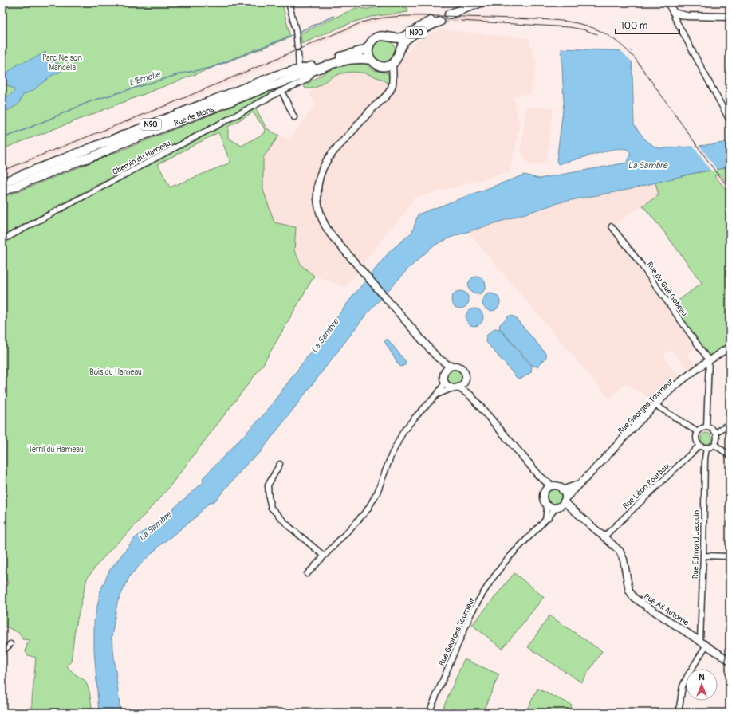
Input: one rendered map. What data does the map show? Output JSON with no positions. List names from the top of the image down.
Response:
{
  "streets": {
    "main road": ["N90", "Rue de Mons"],
    "street": [
      "Chemin du Hameau",
      "Rue du Gué Gobeau",
      "Rue Georges Tourneur",
      "Rue Léon Pourbaix",
      "Rue Edmond Jacquin",
      "Rue Ali Autome"
    ]
  },
  "crossings": [
    ["N90", "Rue de Mons"],
    ["Rue de Mons", "Chemin du Hameau"],
    ["Rue du Gué Gobeau", "Rue Georges Tourneur"],
    ["Rue Georges Tourneur", "Rue Ali Autome"],
    ["Rue Léon Pourbaix", "Rue Edmond Jacquin"],
    ["Rue Léon Pourbaix", "Rue Ali Autome"],
    ["Rue Edmond Jacquin", "Rue Ali Autome"]
  ],
  "water": ["L'Ernelle", "La Sambre"],
  "parks": ["Parc Nelson Mandela", "Bois du Hameau", "Terril du Hameau"],
  "scale_bar": "100 m",
  "north": "top"
}
